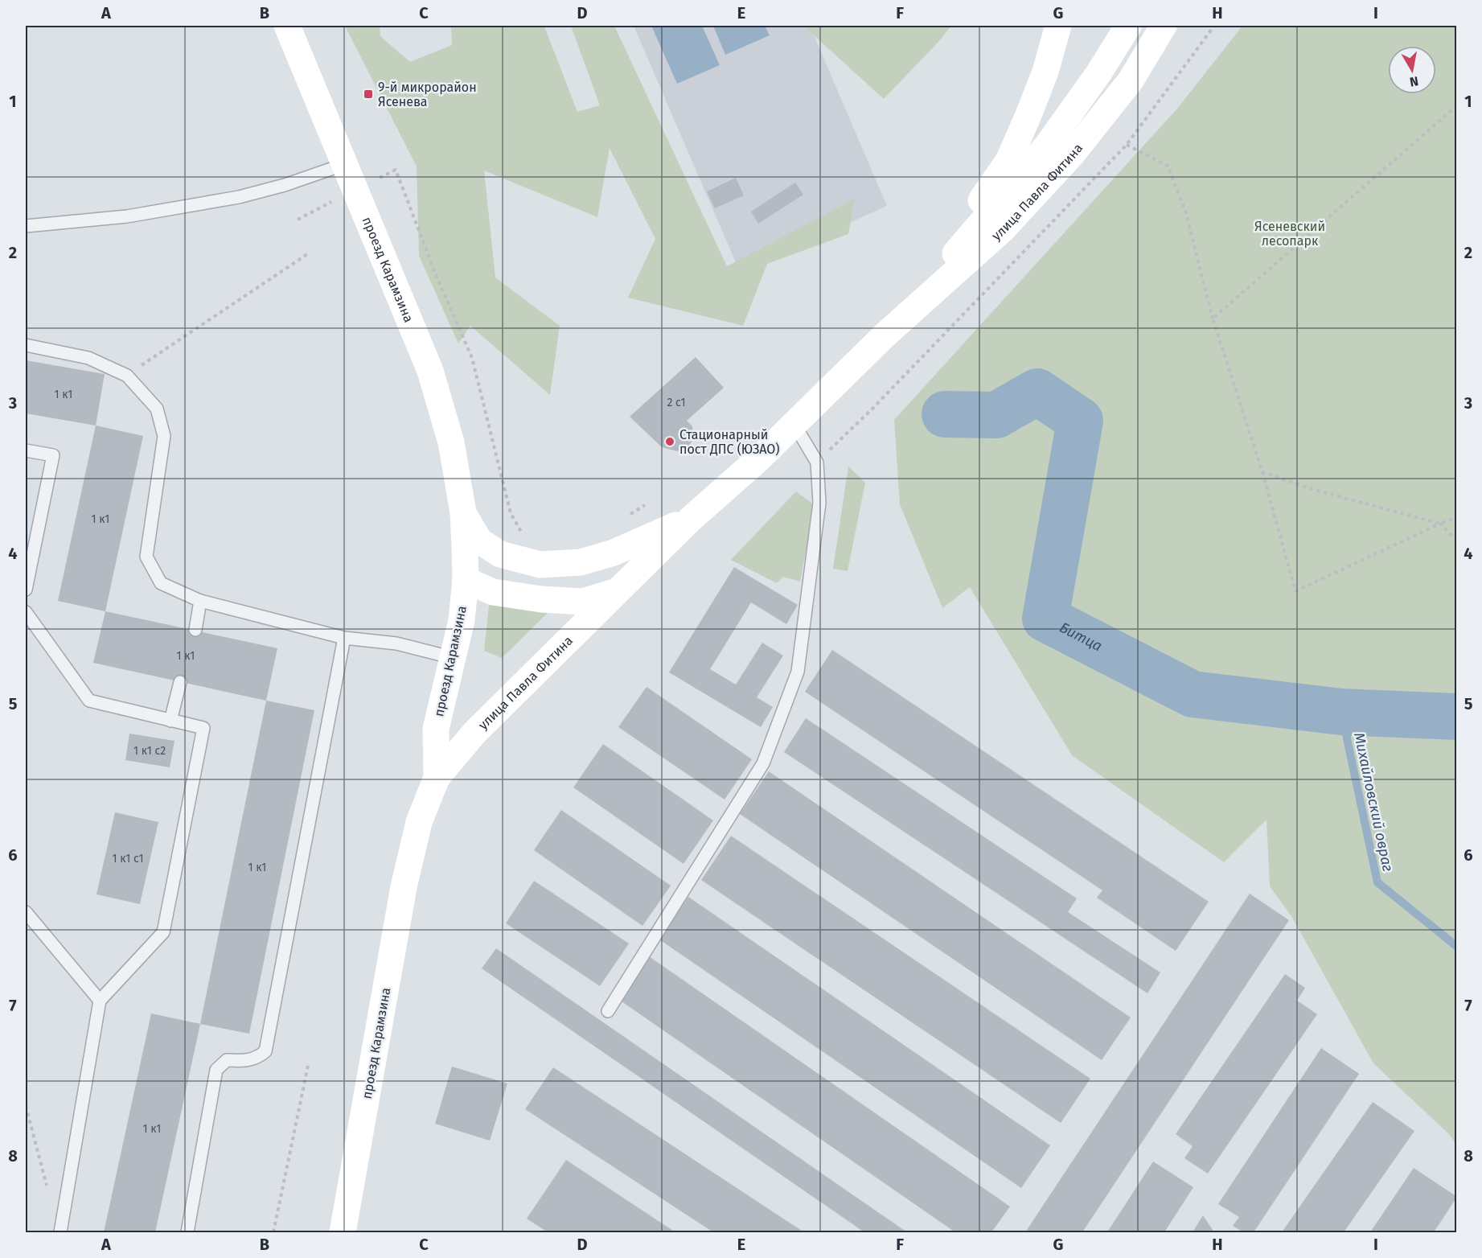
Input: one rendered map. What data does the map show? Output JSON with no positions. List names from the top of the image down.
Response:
{
  "streets": {
    "main road": ["улица Павла Фитина", "проезд Карамзина"]
  },
  "crossings": [
    ["улица Павла Фитина", "проезд Карамзина"]
  ],
  "water": ["Битца", "Михайловский овраг"],
  "parks": ["Ясеневский лесопарк"],
  "places": {
    "transit": ["9-й микрорайон Ясенева"],
    "other": ["Стационарный пост ДПС (ЮЗАО)"]
  },
  "house_numbers": [
    "1 к1",
    "2 с1",
    "1 к1",
    "1 к1",
    "1 к1 с2",
    "1 к1 с1",
    "1 к1",
    "1 к1"
  ],
  "north": "bottom",
  "grid": {
    "columns": [
      "A",
      "B",
      "C",
      "D",
      "E",
      "F",
      "G",
      "H",
      "I"
    ],
    "rows": [
      "1",
      "2",
      "3",
      "4",
      "5",
      "6",
      "7",
      "8"
    ]
  }
}
